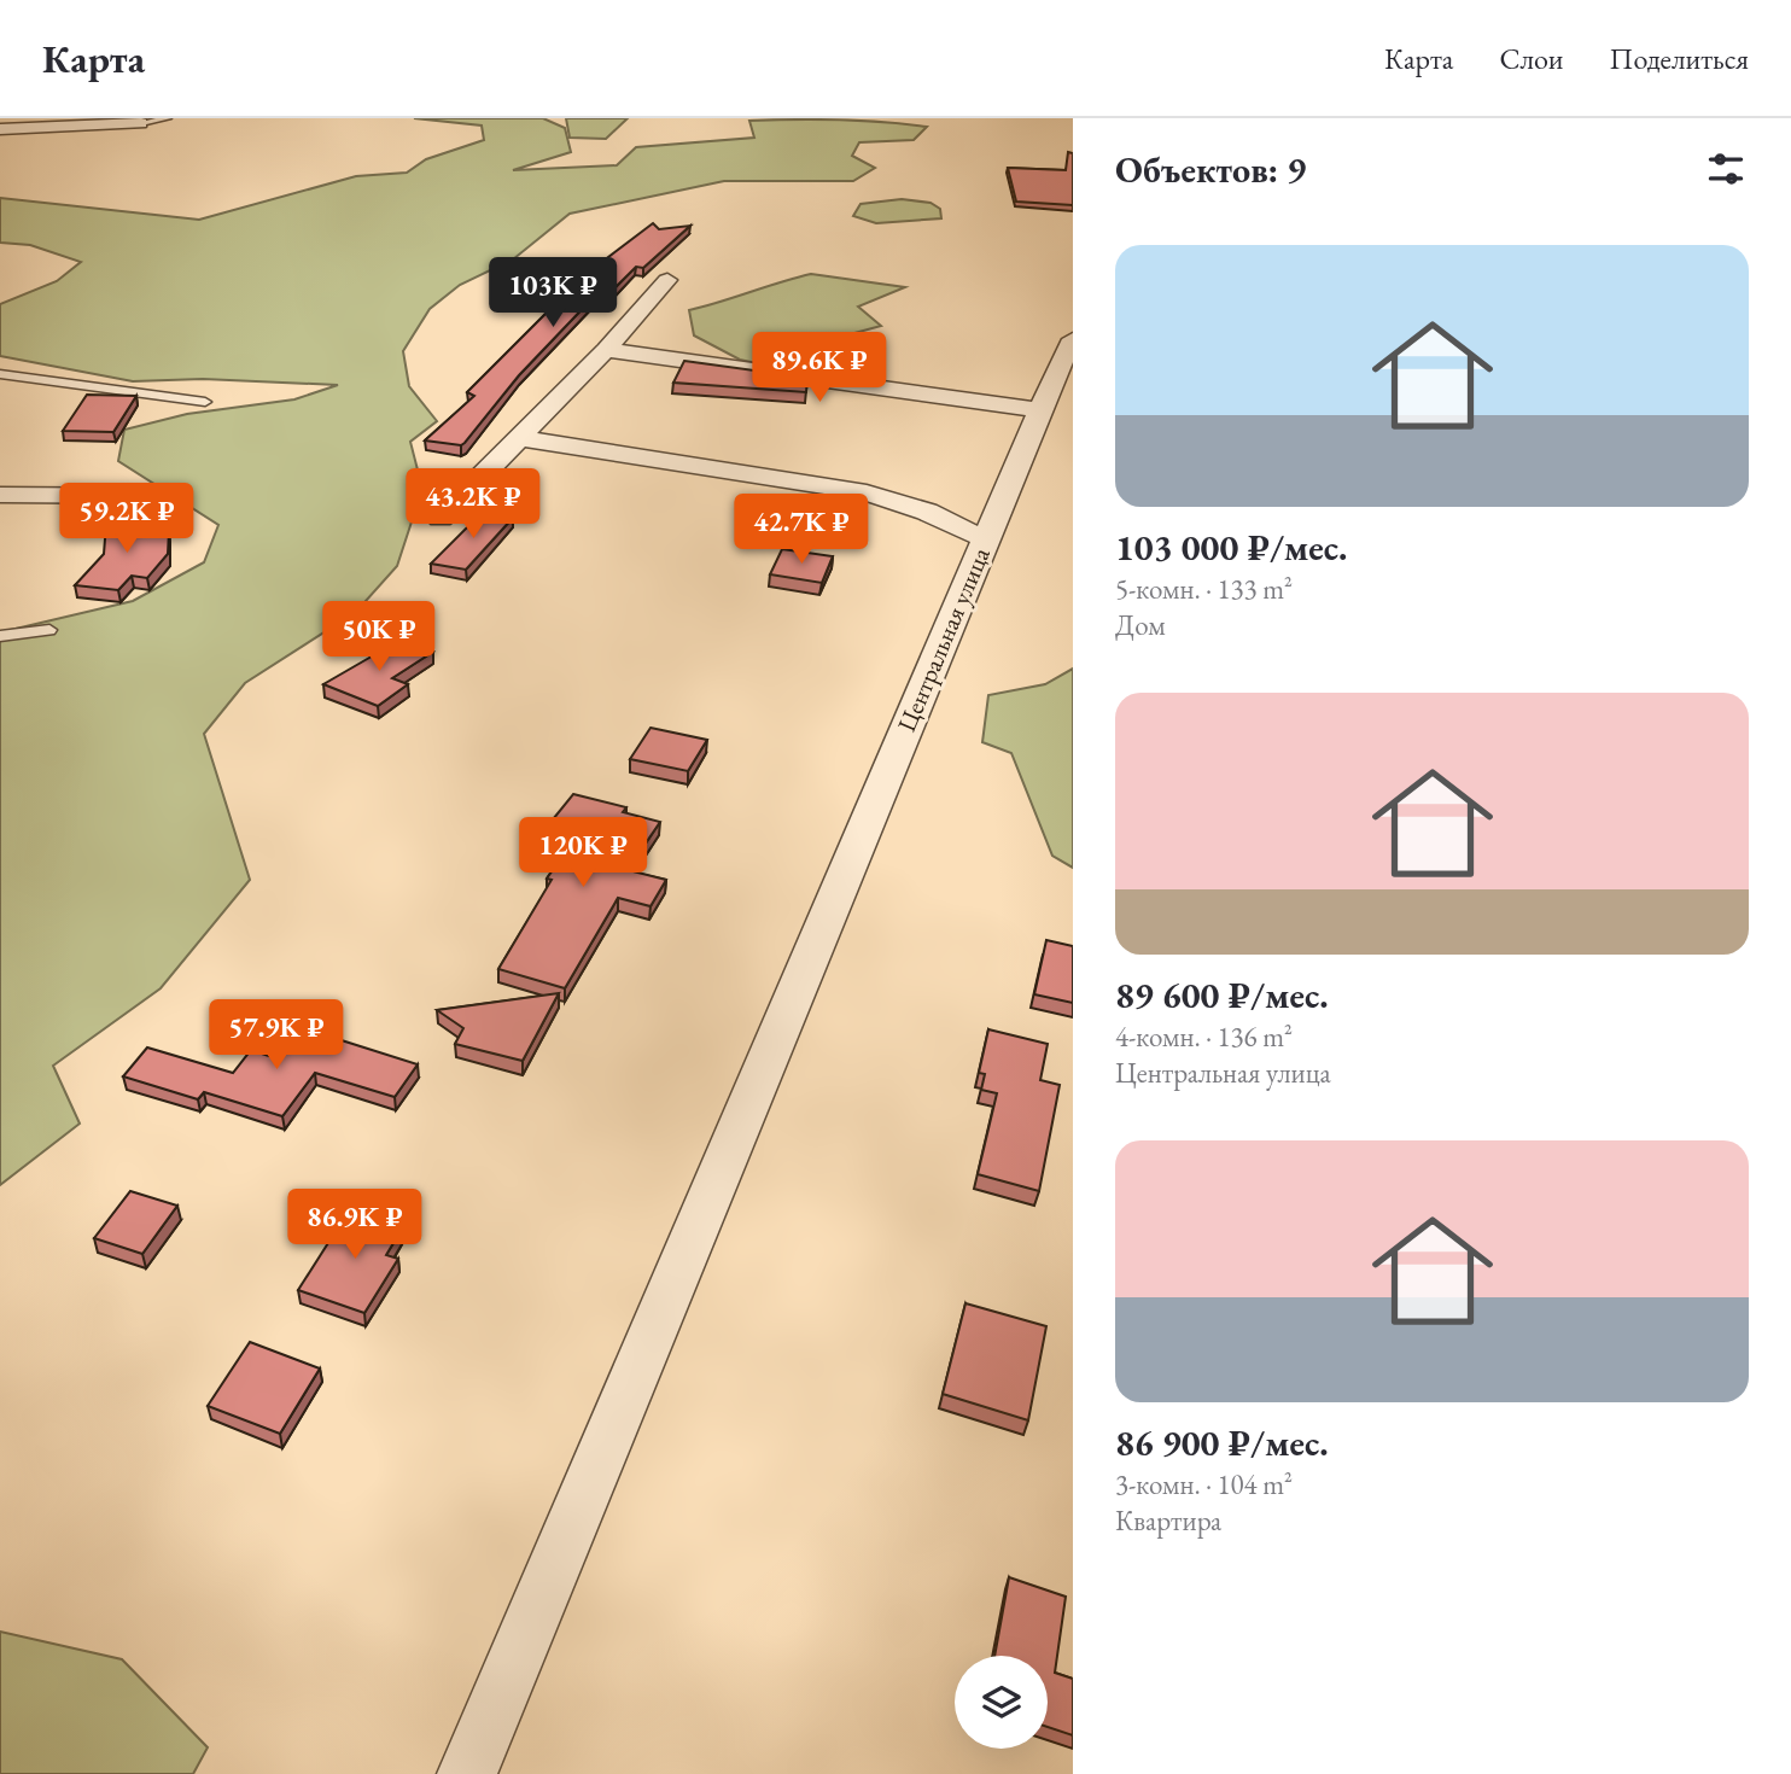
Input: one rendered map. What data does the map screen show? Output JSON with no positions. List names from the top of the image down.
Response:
{
  "streets": {
    "street": ["Центральная улица"]
  },
  "page": {
    "header": "Карта",
    "nav": ["Карта", "Слои", "Поделиться"],
    "heading": "Объектов: 9",
    "list": [
      {
        "name": "103 000 ₽/мес.",
        "note": "5-комн. · 133 m² · Дом"
      },
      {
        "name": "89 600 ₽/мес.",
        "note": "4-комн. · 136 m² · Центральная улица"
      },
      {
        "name": "86 900 ₽/мес.",
        "note": "3-комн. · 104 m² · Квартира"
      }
    ],
    "price": [
      "103K ₽",
      "89.6K ₽",
      "43.2K ₽",
      "59.2K ₽",
      "42.7K ₽",
      "50K ₽",
      "120K ₽",
      "57.9K ₽",
      "86.9K ₽"
    ]
  }
}
